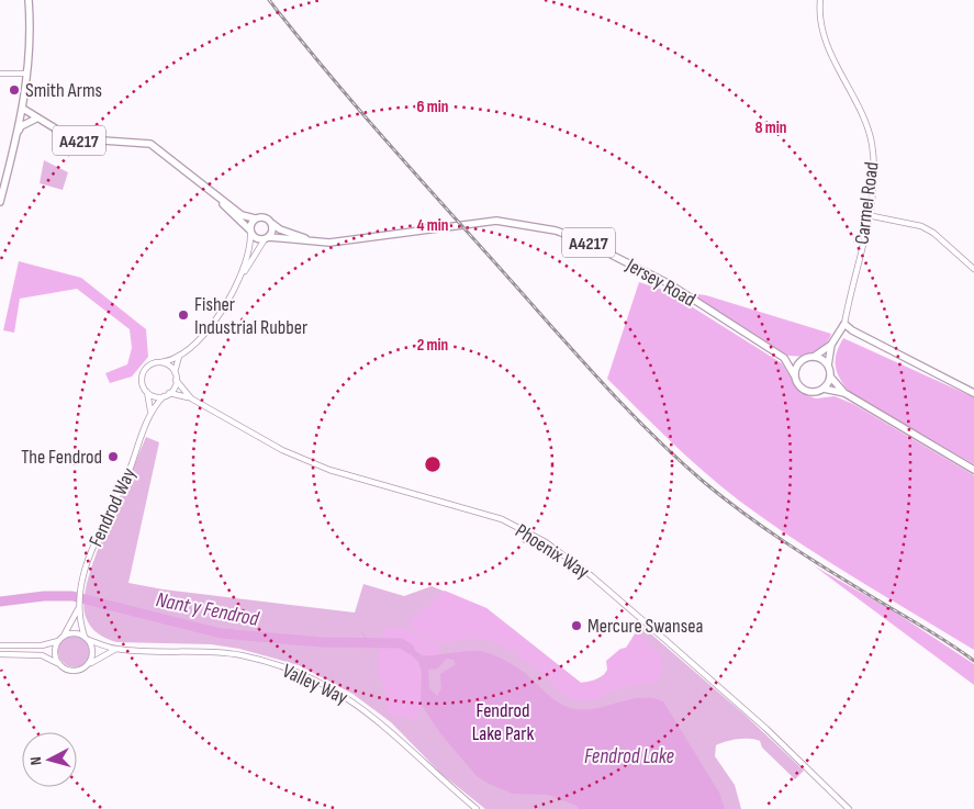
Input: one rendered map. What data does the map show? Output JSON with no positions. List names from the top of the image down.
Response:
{
  "streets": {
    "main road": ["A4217", "Carmel Road", "Jersey Road"],
    "street": ["Fendrod Way", "Phoenix Way", "Valley Way"]
  },
  "crossings": [
    ["A4217", "Jersey Road"],
    ["Carmel Road", "Jersey Road"],
    ["Fendrod Way", "Phoenix Way"],
    ["Fendrod Way", "Valley Way"]
  ],
  "water": ["Nant y Fendrod", "Fendrod Lake"],
  "parks": ["Fendrod Lake Park"],
  "places": [
    "Smith Arms",
    "Fisher Industrial Rubber",
    "The Fendrod",
    "Mercure Swansea"
  ],
  "north": "left",
  "rings": [
    "6 min",
    "8 min",
    "4 min",
    "2 min"
  ]
}
